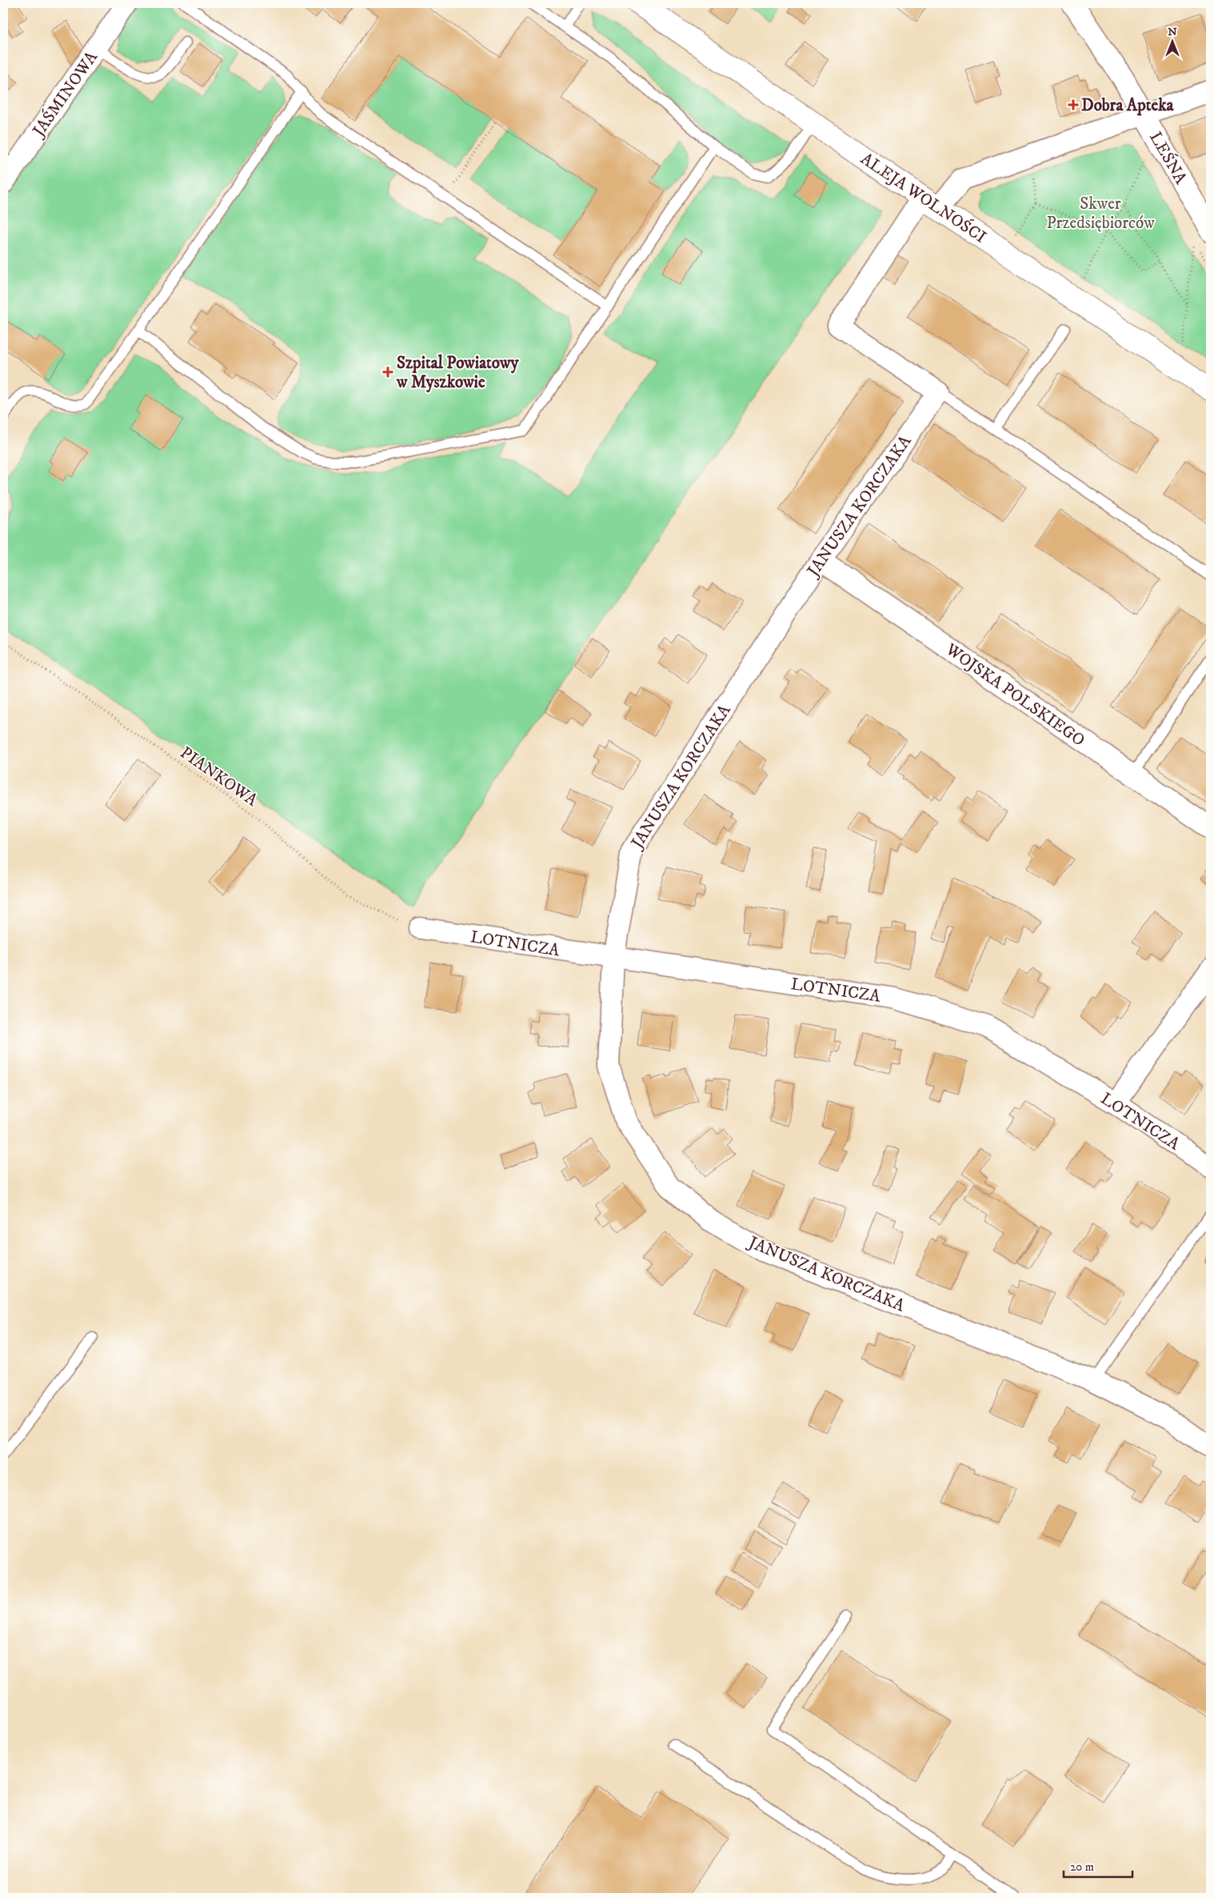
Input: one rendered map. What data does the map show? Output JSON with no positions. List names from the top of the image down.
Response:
{
  "streets": {
    "street": [
      "JAŚMINOWA",
      "LEŚNA",
      "ALEJA WOLNOŚCI",
      "JANUSZA KORCZAKA",
      "WOJSKA POLSKIEGO",
      "LOTNICZA"
    ],
    "path": ["PIANKOWA"]
  },
  "crossings": [
    ["JANUSZA KORCZAKA", "WOJSKA POLSKIEGO"],
    ["JANUSZA KORCZAKA", "LOTNICZA"],
    ["PIANKOWA", "LOTNICZA"]
  ],
  "parks": ["Skwer Przedsiębiorców"],
  "places": {
    "health": ["Dobra Apteka", "Szpital Powiatowy w Myszkowie"]
  },
  "scale_bar": "20 m",
  "north": "top"
}
